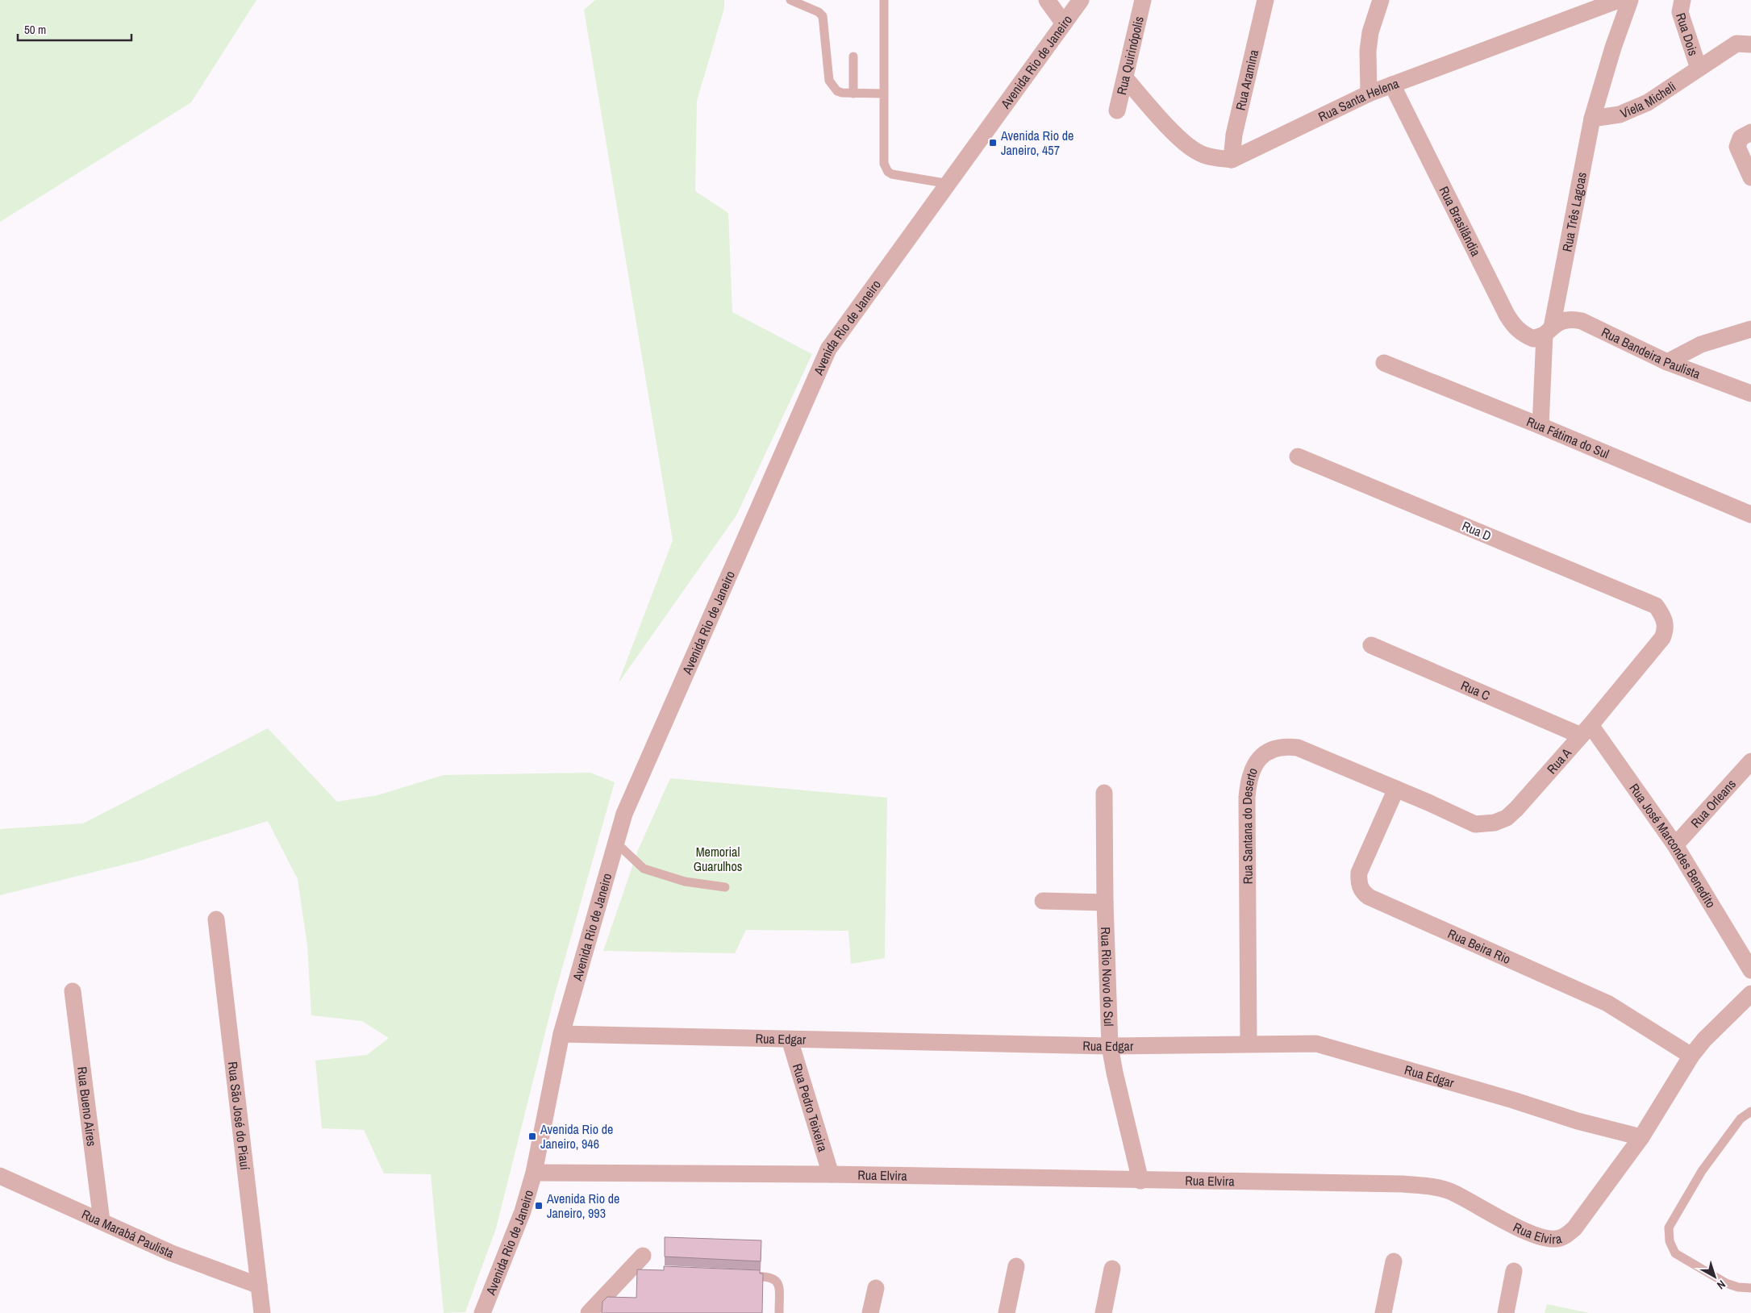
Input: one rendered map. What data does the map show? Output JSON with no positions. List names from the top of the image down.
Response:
{
  "streets": {
    "street": [
      "Rua Dois",
      "Rua Quirinópolis",
      "Avenida Rio de Janeiro",
      "Rua Aramina",
      "Viela Micheli",
      "Rua Santa Helena",
      "Rua Três Lagoas",
      "Rua Brasilândia",
      "Rua Bandeira Paulista",
      "Rua Fátima do Sul",
      "Rua D",
      "Rua C",
      "Rua A",
      "Rua Orleans",
      "Rua Santana do Deserto",
      "Rua José Marcondes Benedito",
      "Rua Beira Rio",
      "Rua Rio Novo do Sul",
      "Rua Edgar",
      "Rua Bueno Aires",
      "Rua Pedro Teixeira",
      "Rua São José do Piauí",
      "Rua Elvira",
      "Rua Marabá Paulista"
    ]
  },
  "crossings": [
    ["Rua Dois", "Viela Micheli"],
    ["Avenida Rio de Janeiro", "Rua Edgar"],
    ["Avenida Rio de Janeiro", "Rua Elvira"],
    ["Rua Aramina", "Rua Santa Helena"],
    ["Viela Micheli", "Rua Três Lagoas"],
    ["Rua Santa Helena", "Rua Brasilândia"],
    ["Rua Três Lagoas", "Rua Brasilândia"],
    ["Rua Três Lagoas", "Rua Bandeira Paulista"],
    ["Rua Três Lagoas", "Rua Fátima do Sul"],
    ["Rua Brasilândia", "Rua Bandeira Paulista"],
    ["Rua D", "Rua A"],
    ["Rua C", "Rua A"],
    ["Rua C", "Rua José Marcondes Benedito"],
    ["Rua A", "Rua Santana do Deserto"],
    ["Rua A", "Rua José Marcondes Benedito"],
    ["Rua A", "Rua Beira Rio"],
    ["Rua Orleans", "Rua José Marcondes Benedito"],
    ["Rua Santana do Deserto", "Rua Beira Rio"],
    ["Rua Santana do Deserto", "Rua Edgar"],
    ["Rua Beira Rio", "Rua Elvira"],
    ["Rua Rio Novo do Sul", "Rua Edgar"],
    ["Rua Rio Novo do Sul", "Rua Elvira"],
    ["Rua Edgar", "Rua Pedro Teixeira"],
    ["Rua Edgar", "Rua Elvira"],
    ["Rua Bueno Aires", "Rua Marabá Paulista"],
    ["Rua Pedro Teixeira", "Rua Elvira"],
    ["Rua São José do Piauí", "Rua Marabá Paulista"]
  ],
  "parks": ["Memorial Guarulhos"],
  "places": {
    "transit": ["Avenida Rio de Janeiro, 457", "Avenida Rio de Janeiro, 946", "Avenida Rio de Janeiro, 993"]
  },
  "scale_bar": "50 m",
  "north": "bottom right"
}
